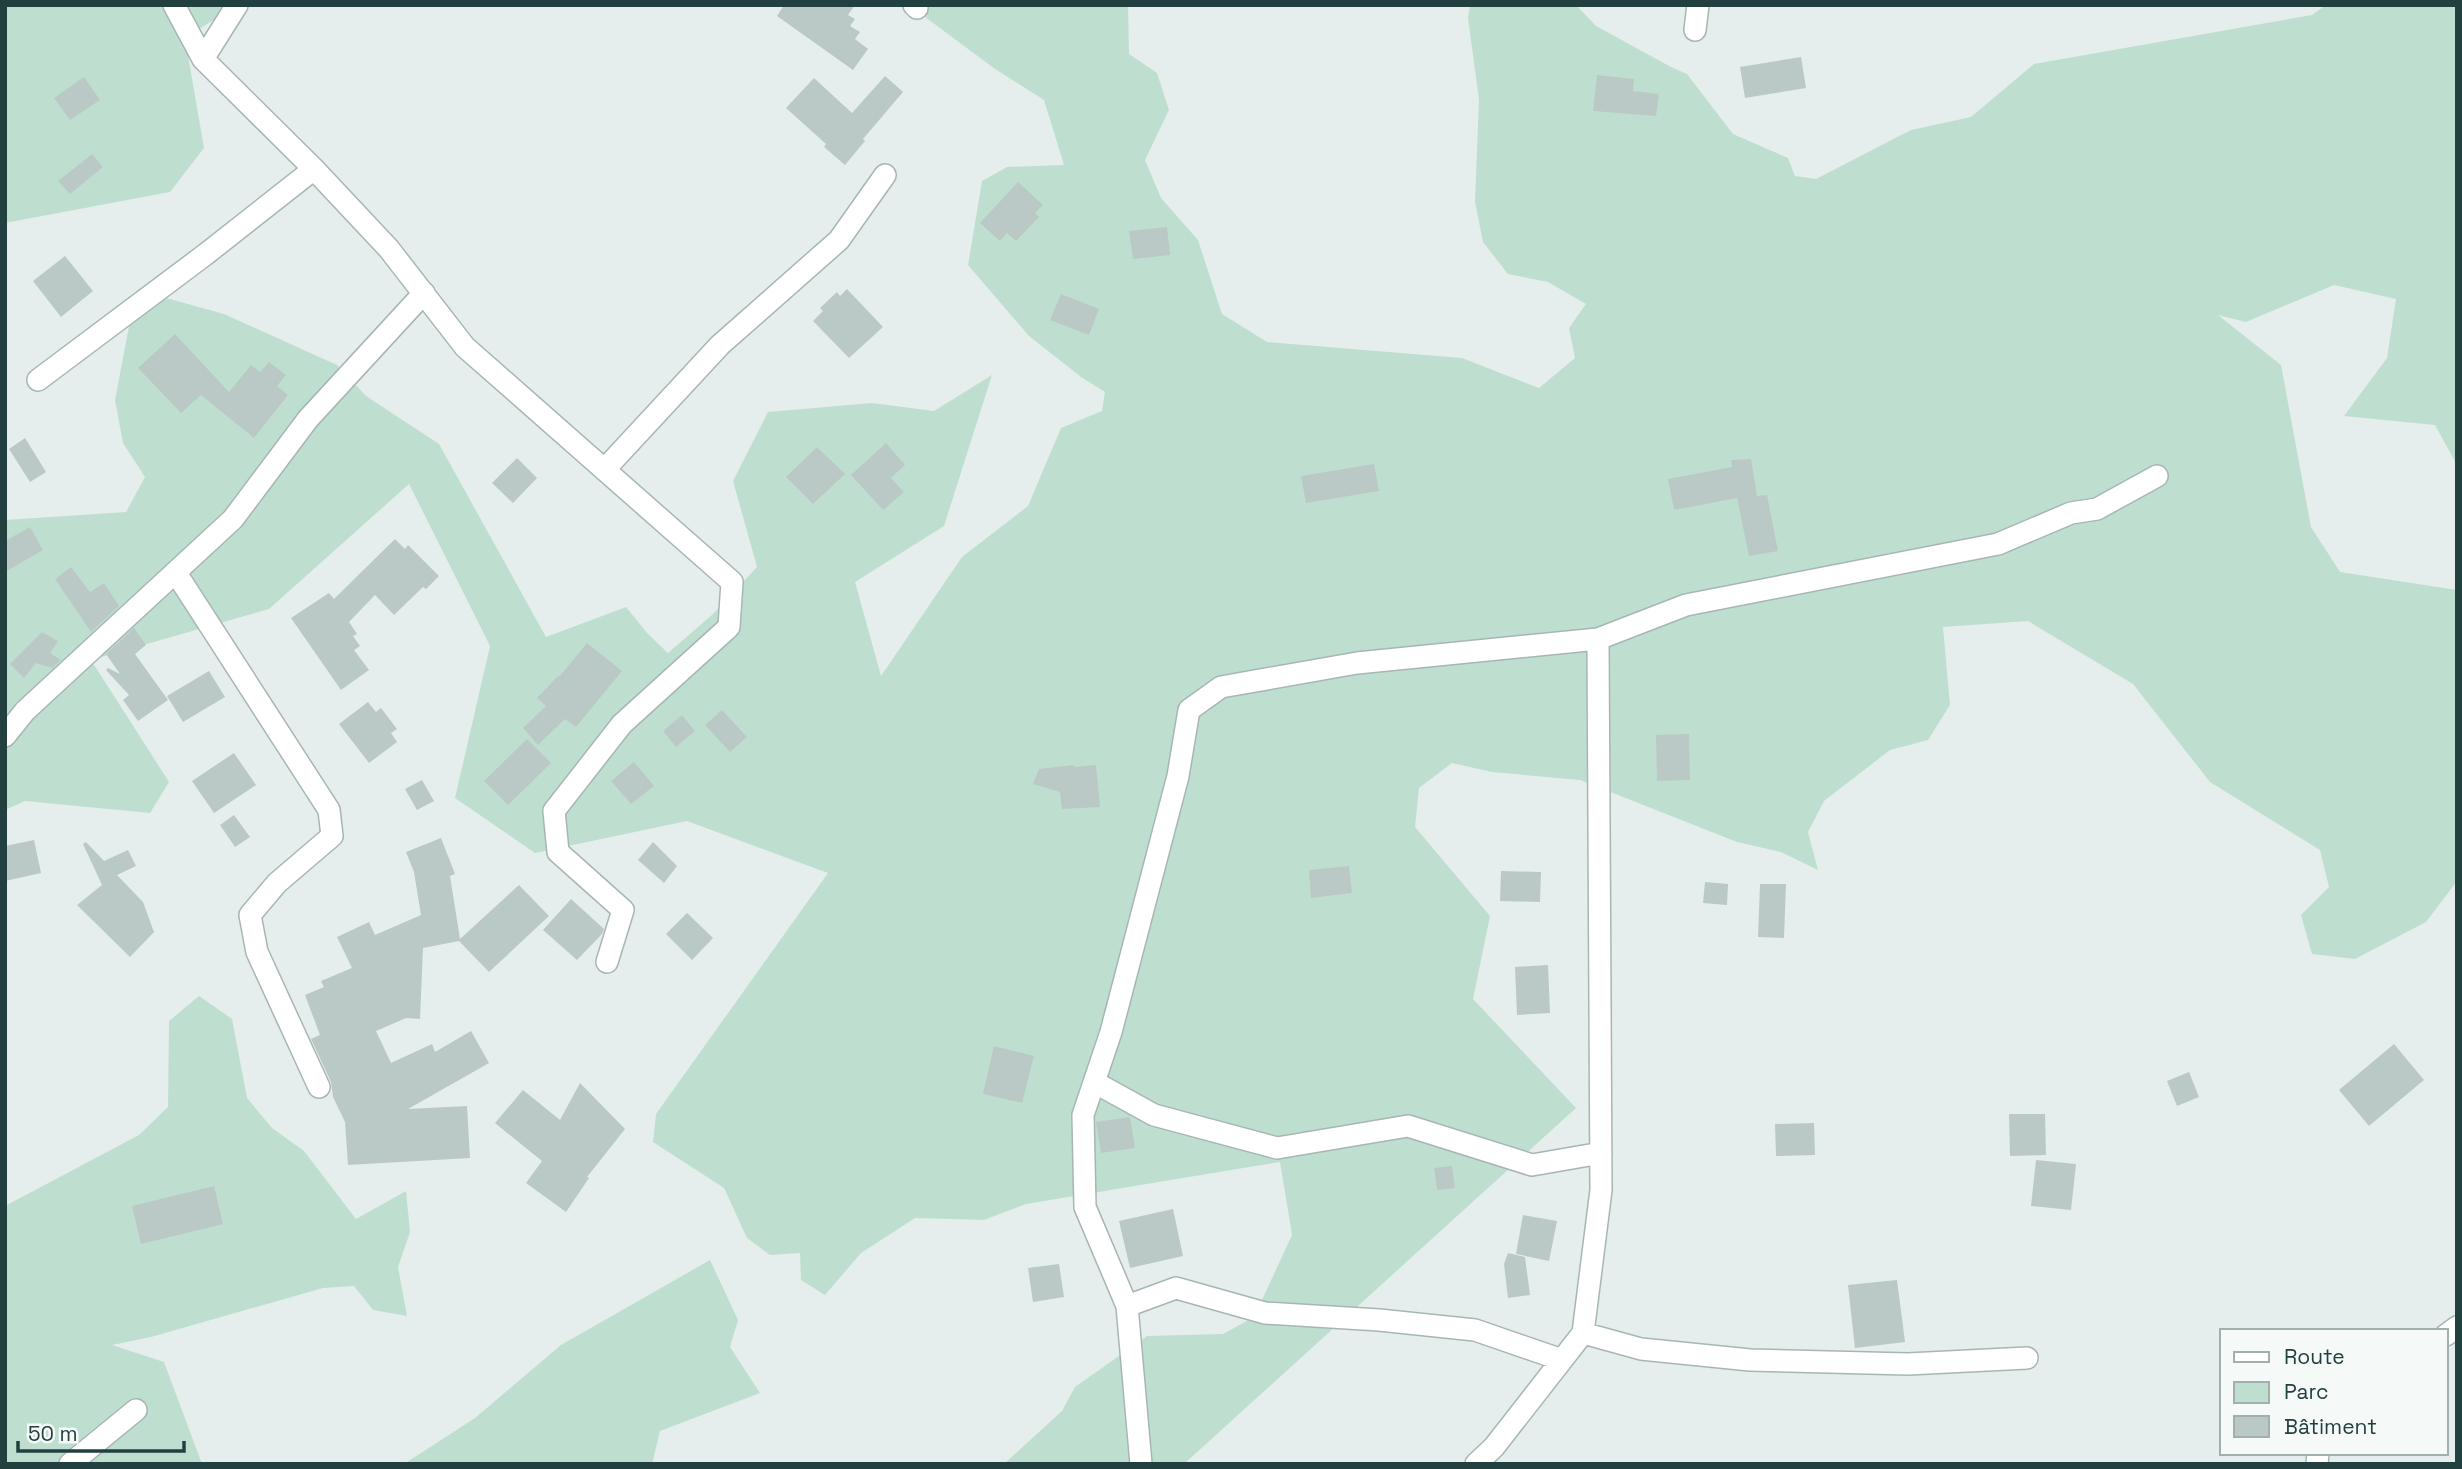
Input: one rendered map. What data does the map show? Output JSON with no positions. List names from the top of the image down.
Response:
{
  "legend": ["Route", "Parc", "Bâtiment"],
  "scale_bar": "50 m"
}
